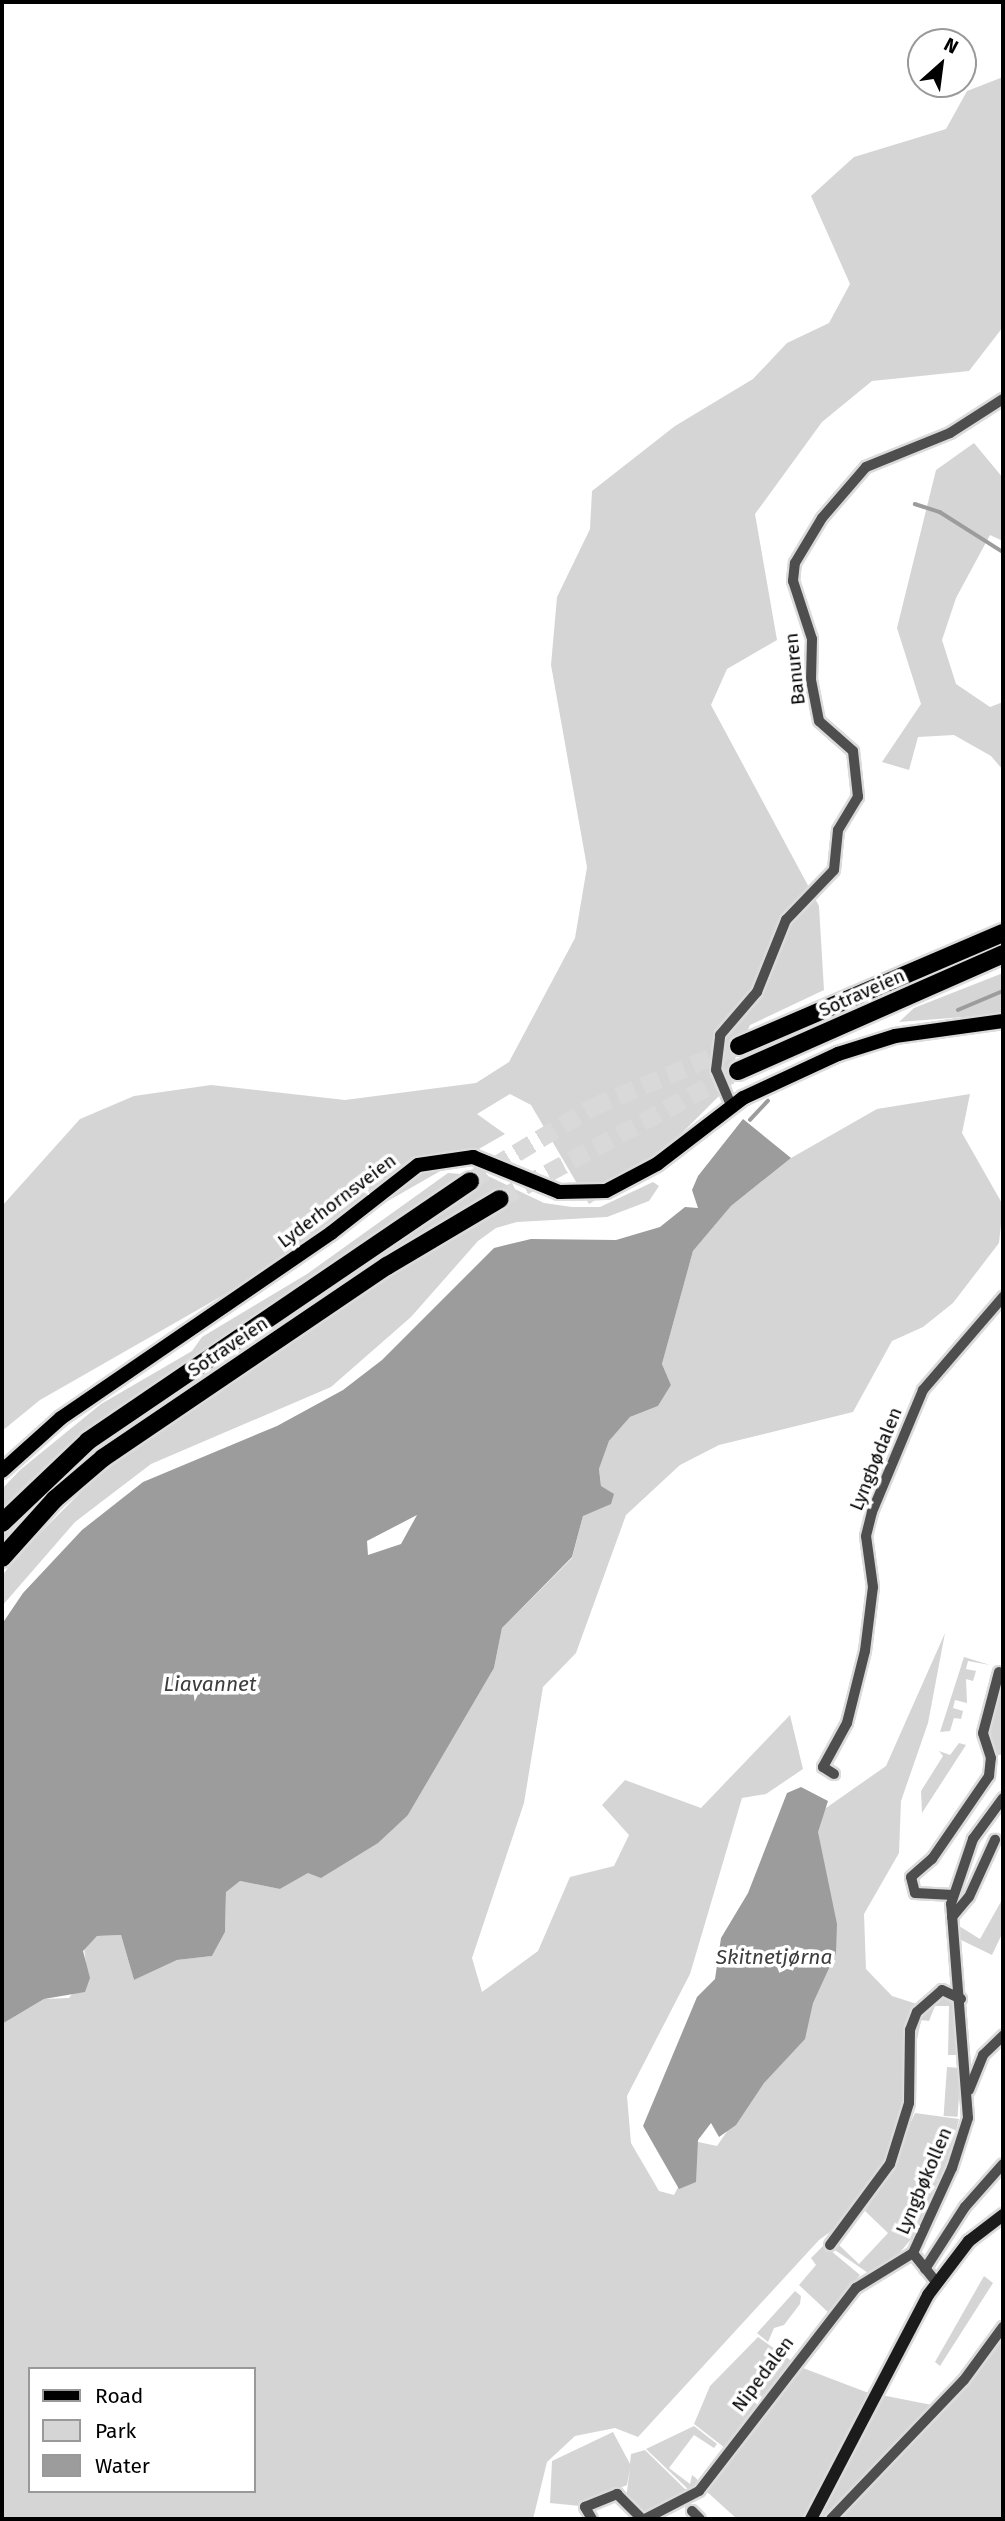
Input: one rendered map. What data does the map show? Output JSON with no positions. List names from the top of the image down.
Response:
{
  "streets": {
    "highway": ["Sotraveien"],
    "main road": ["Lyderhornsveien"],
    "street": [
      "Banuren",
      "Lyngbødalen",
      "Lyngbøkollen",
      "Nipedalen"
    ]
  },
  "crossings": [
    ["Banuren", "Lyderhornsveien"],
    ["Lyngbøkollen", "Nipedalen"]
  ],
  "water": ["Liavannet", "Skitnetjørna"],
  "legend": ["Road", "Park", "Water"],
  "north": "top right"
}
